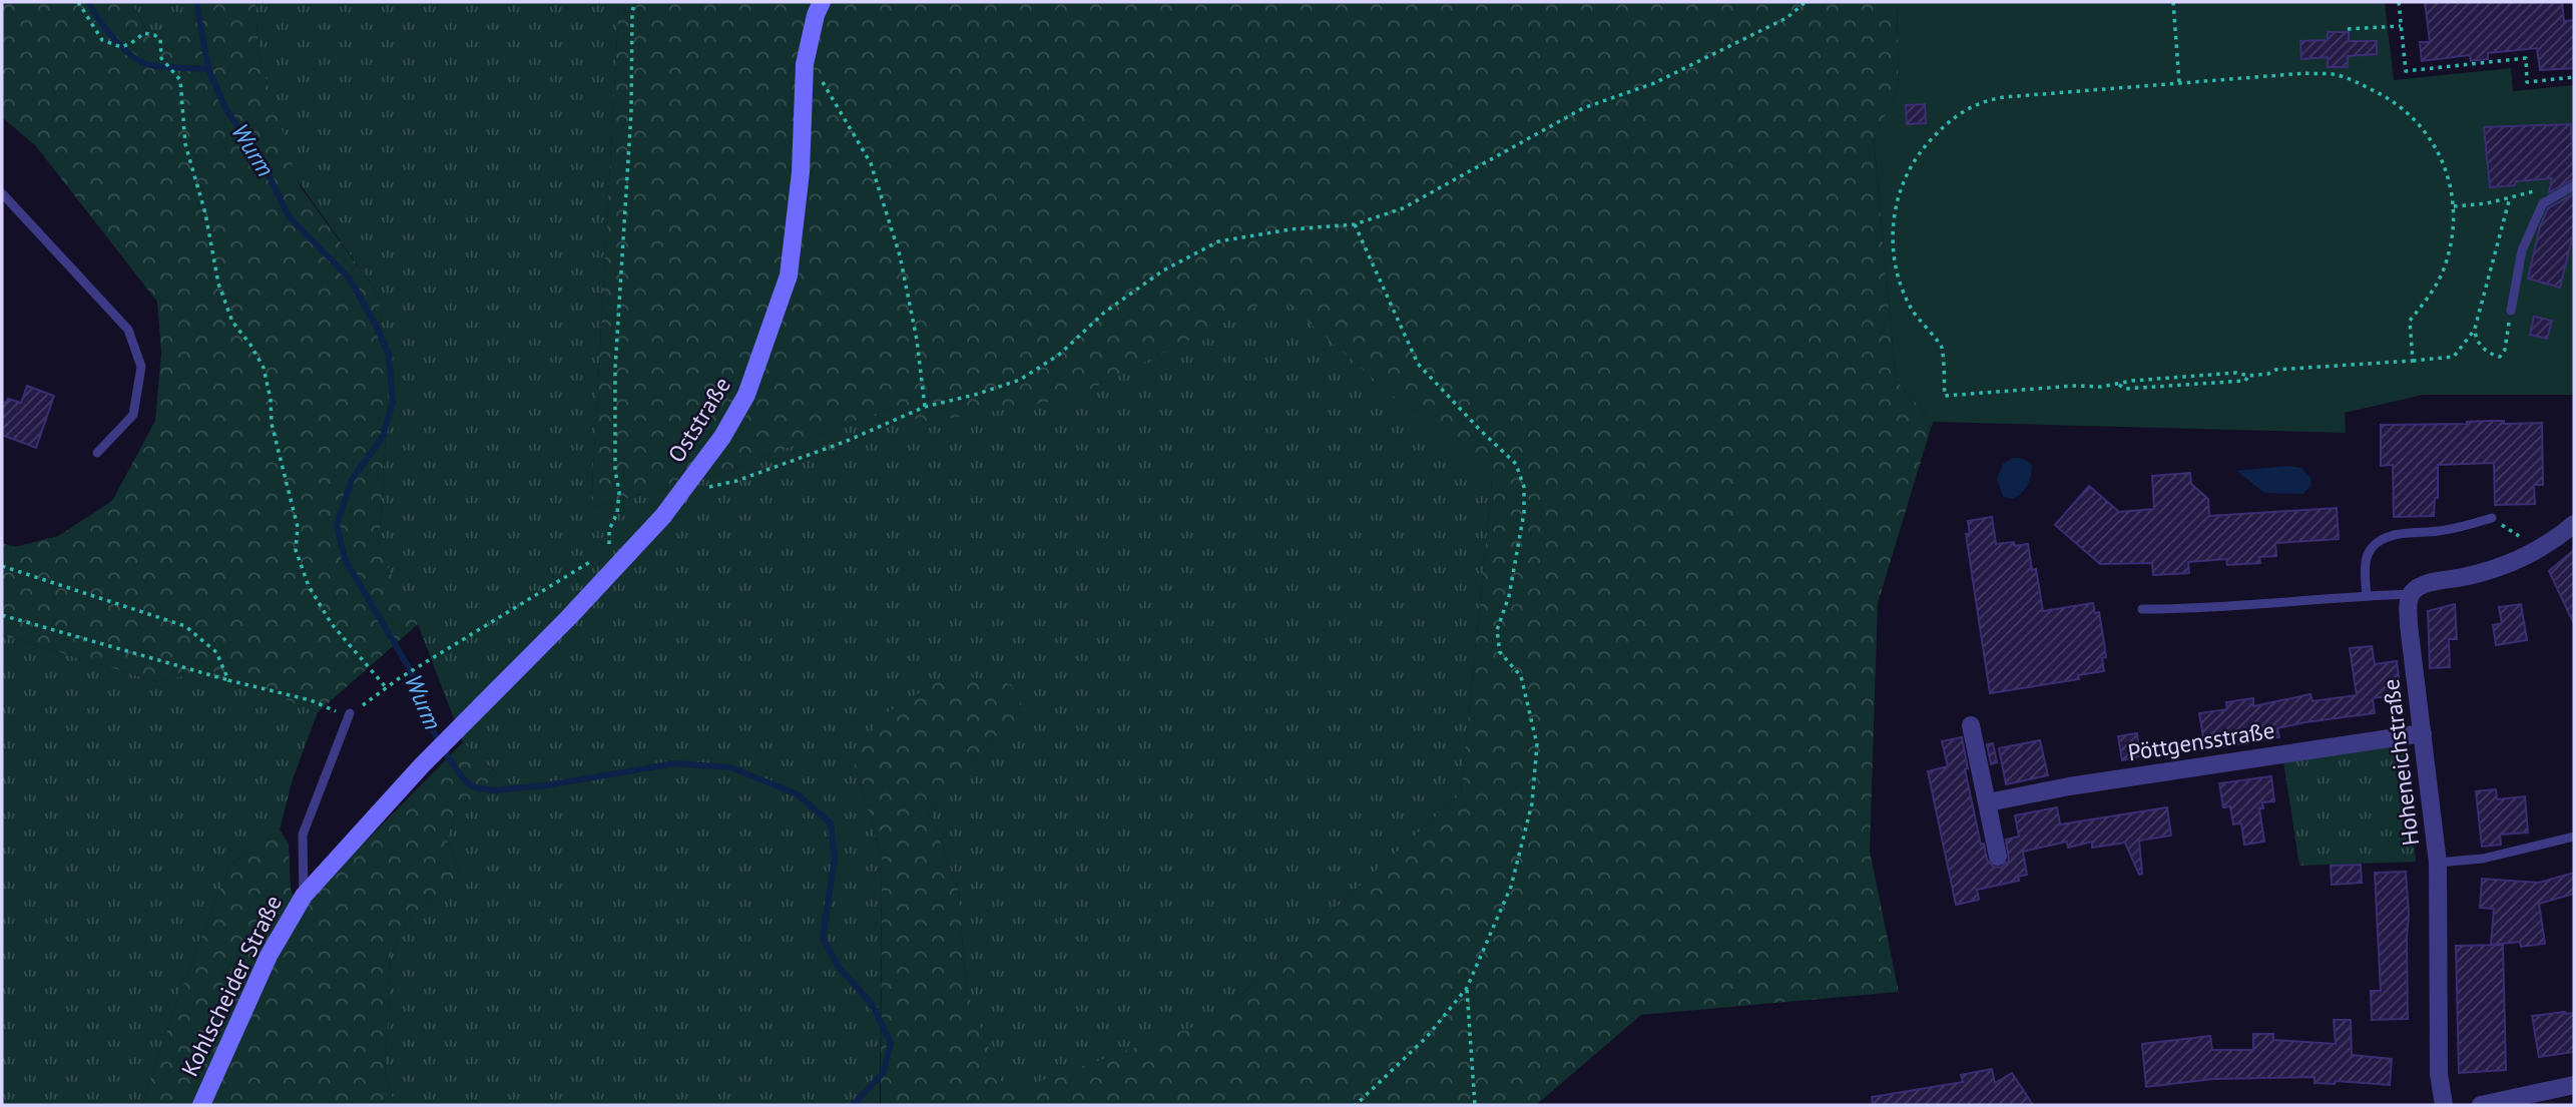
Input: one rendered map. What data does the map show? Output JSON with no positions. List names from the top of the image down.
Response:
{
  "streets": {
    "street": [
      "Oststraße",
      "Pöttgensstraße",
      "Hoheneichstraße",
      "Kohlscheider Straße"
    ]
  },
  "crossings": [
    ["Oststraße", "Kohlscheider Straße"],
    ["Pöttgensstraße", "Hoheneichstraße"]
  ],
  "water": ["Wurm"]
}
